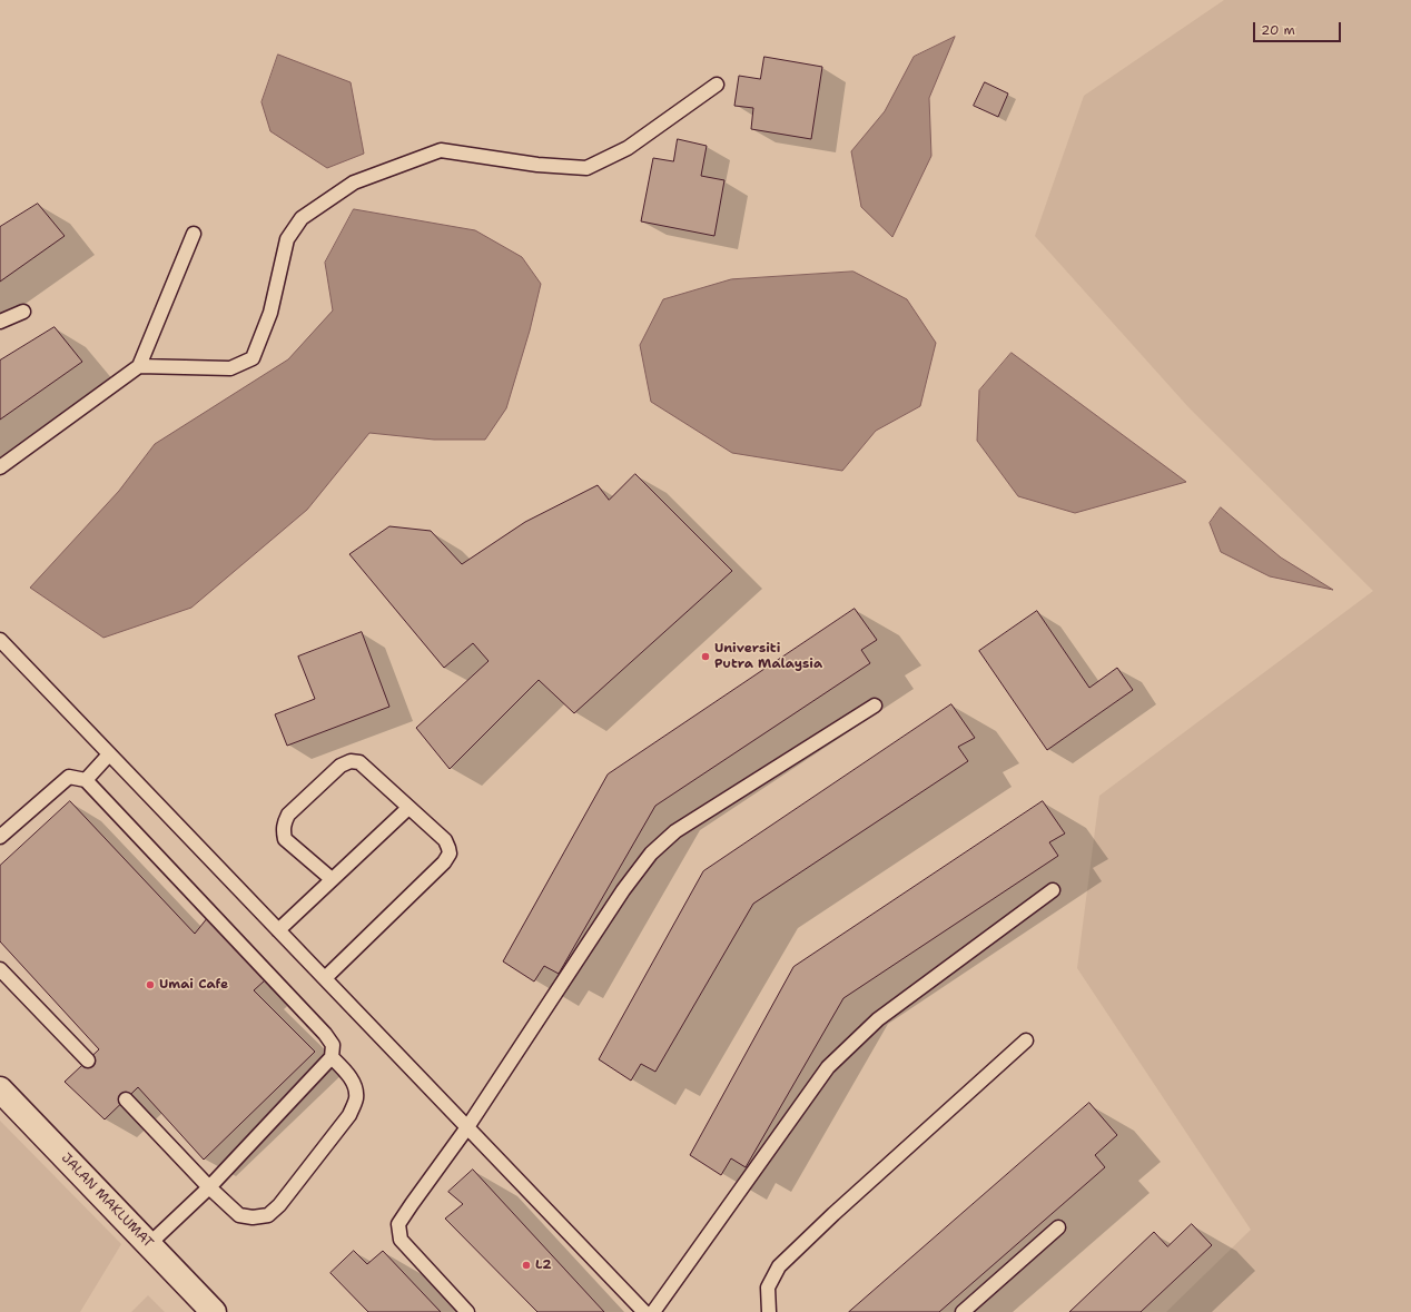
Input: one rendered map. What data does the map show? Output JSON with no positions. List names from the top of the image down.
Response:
{
  "streets": {
    "street": ["JALAN MAKLUMAT"]
  },
  "places": ["Universiti Putra Malaysia", "Umai Cafe", "L2"],
  "scale_bar": "20 m"
}
